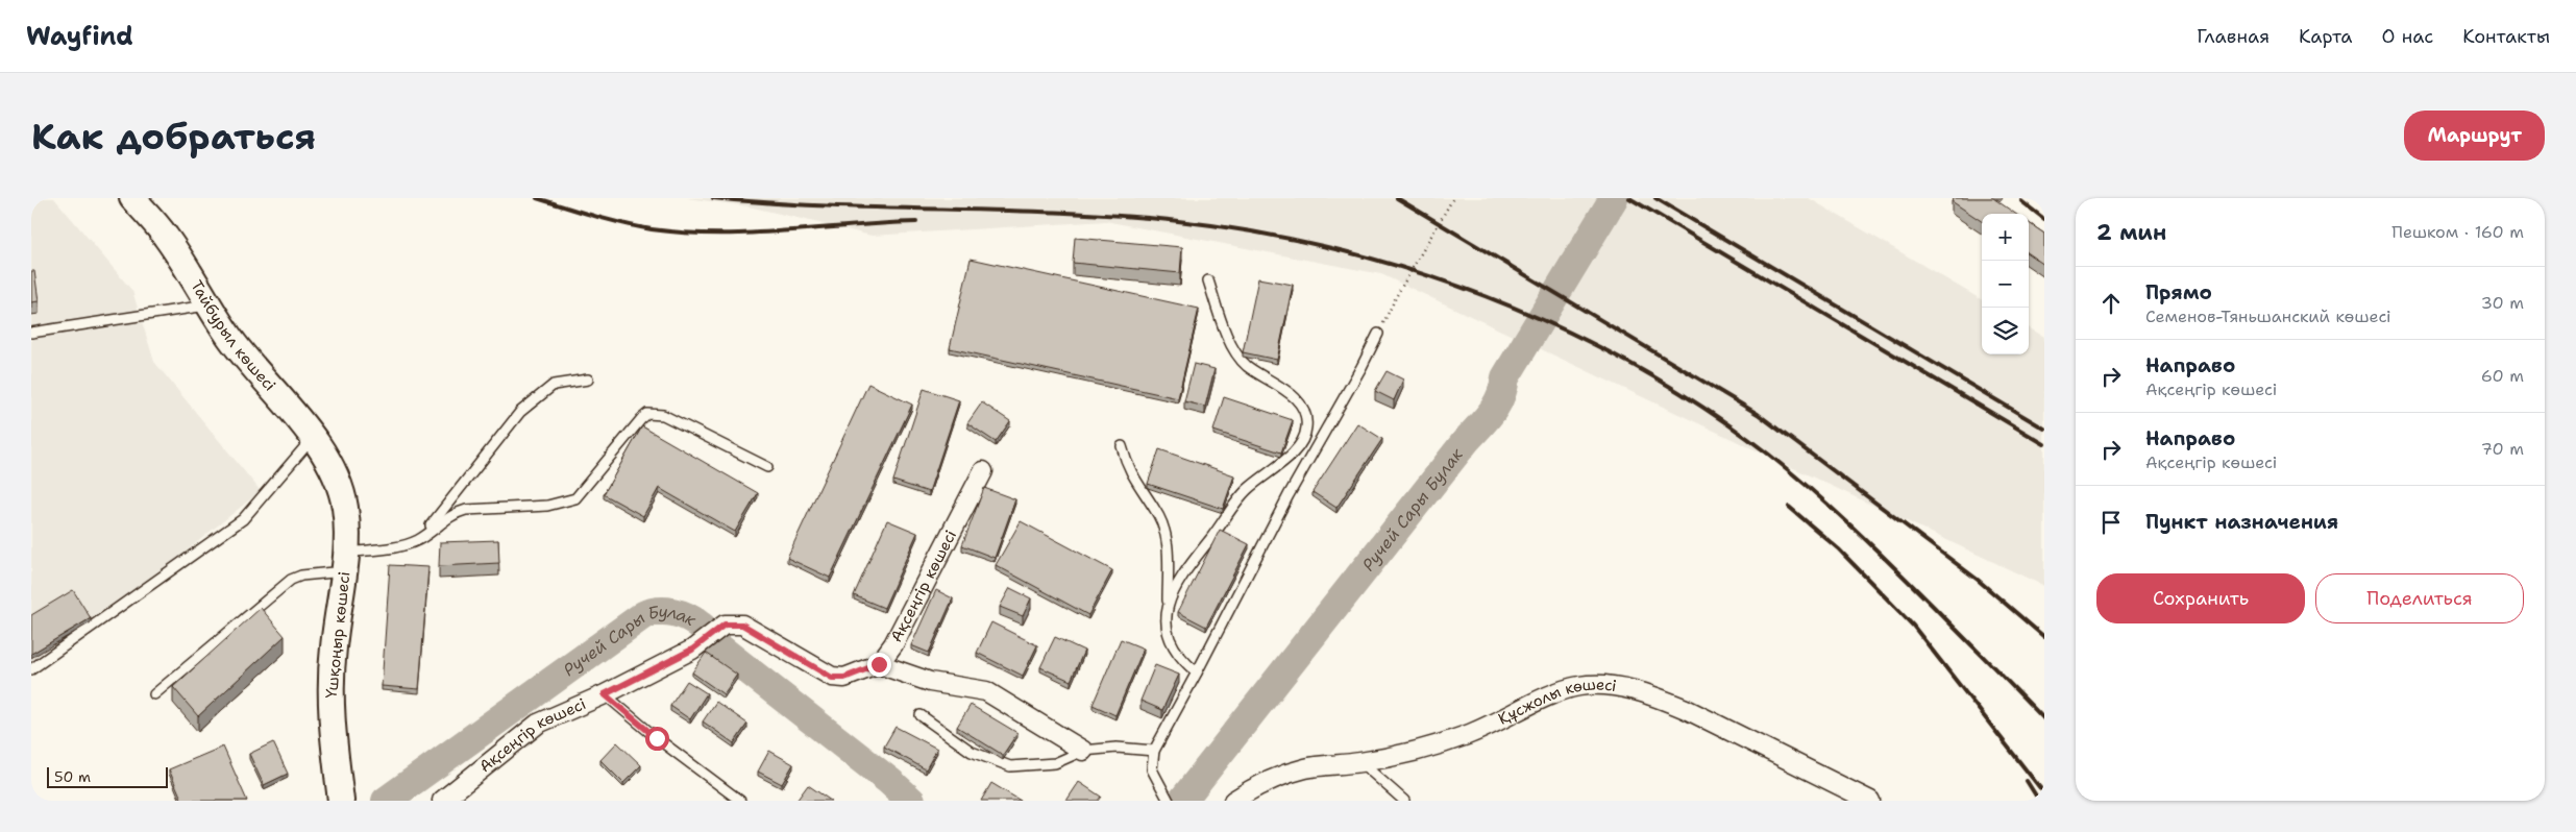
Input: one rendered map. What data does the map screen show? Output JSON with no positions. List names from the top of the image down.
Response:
{
  "streets": {
    "main road": ["Тайбурыл көшесі", "Үшқоңыр көшесі"],
    "street": ["Ақсеңгір көшесі", "Құсжолы көшесі"]
  },
  "crossings": [
    ["Тайбурыл көшесі", "Үшқоңыр көшесі"]
  ],
  "water": ["Ручей Сары Булак"],
  "scale_bar": "50 m",
  "page": {
    "header": "Wayfind",
    "nav": [
      "Главная",
      "Карта",
      "О нас",
      "Контакты"
    ],
    "buttons": [
      "Маршрут",
      ["Сохранить", "Поделиться"]
    ],
    "title": "Как добраться",
    "heading": ["2 мин", "Пешком · 160 m"],
    "map_buttons": ["+", "−"],
    "list": [
      ["Прямо", "Семенов-Тяньшанский көшесі", "30 m"],
      ["Направо", "Ақсеңгір көшесі", "60 m"],
      ["Направо", "Ақсеңгір көшесі", "70 m"],
      "Пункт назначения"
    ],
    "scale": "50 m"
  }
}
